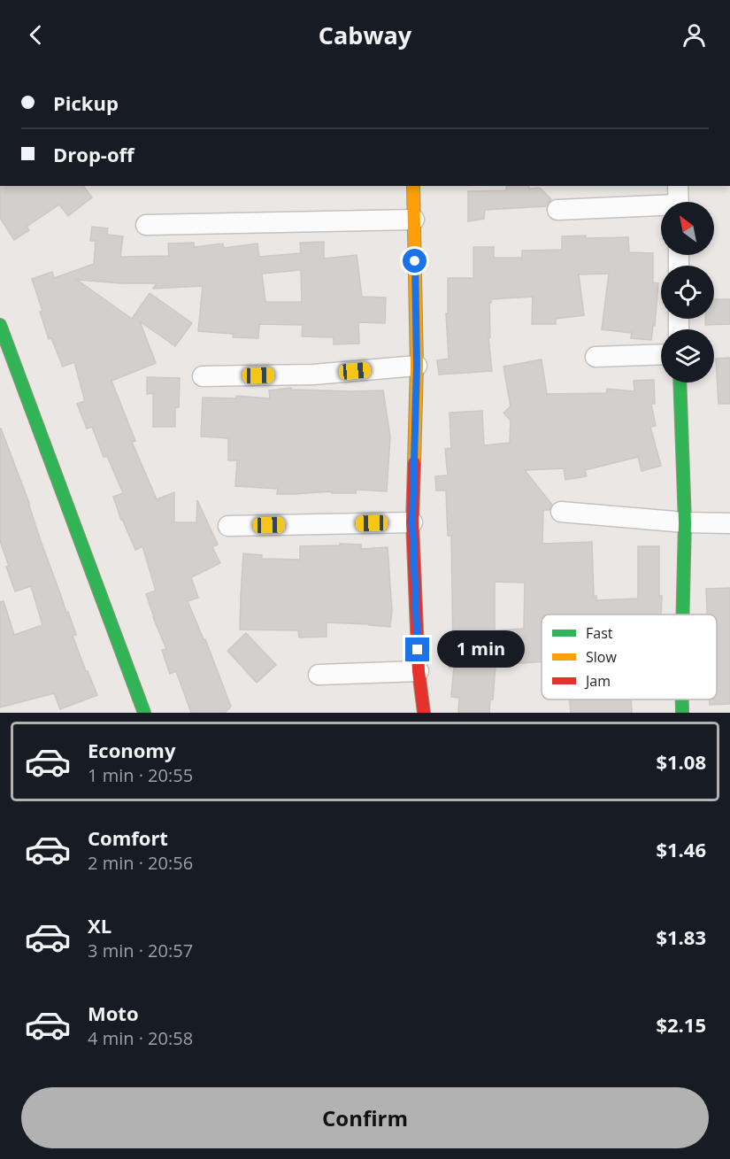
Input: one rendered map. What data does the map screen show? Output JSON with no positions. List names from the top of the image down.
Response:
{
  "legend": ["Fast", "Slow", "Jam"],
  "north": "top left",
  "page": {
    "header": "Cabway",
    "banner": ["Pickup", "Drop-off"],
    "bubble": "1 min",
    "list": [
      {
        "name": "Economy",
        "note": "1 min · 20:55",
        "value": "$1.08"
      },
      {
        "name": "Comfort",
        "note": "2 min · 20:56",
        "value": "$1.46"
      },
      {
        "name": "XL",
        "note": "3 min · 20:57",
        "value": "$1.83"
      },
      {
        "name": "Moto",
        "note": "4 min · 20:58",
        "value": "$2.15"
      }
    ],
    "buttons": "Confirm"
  }
}
